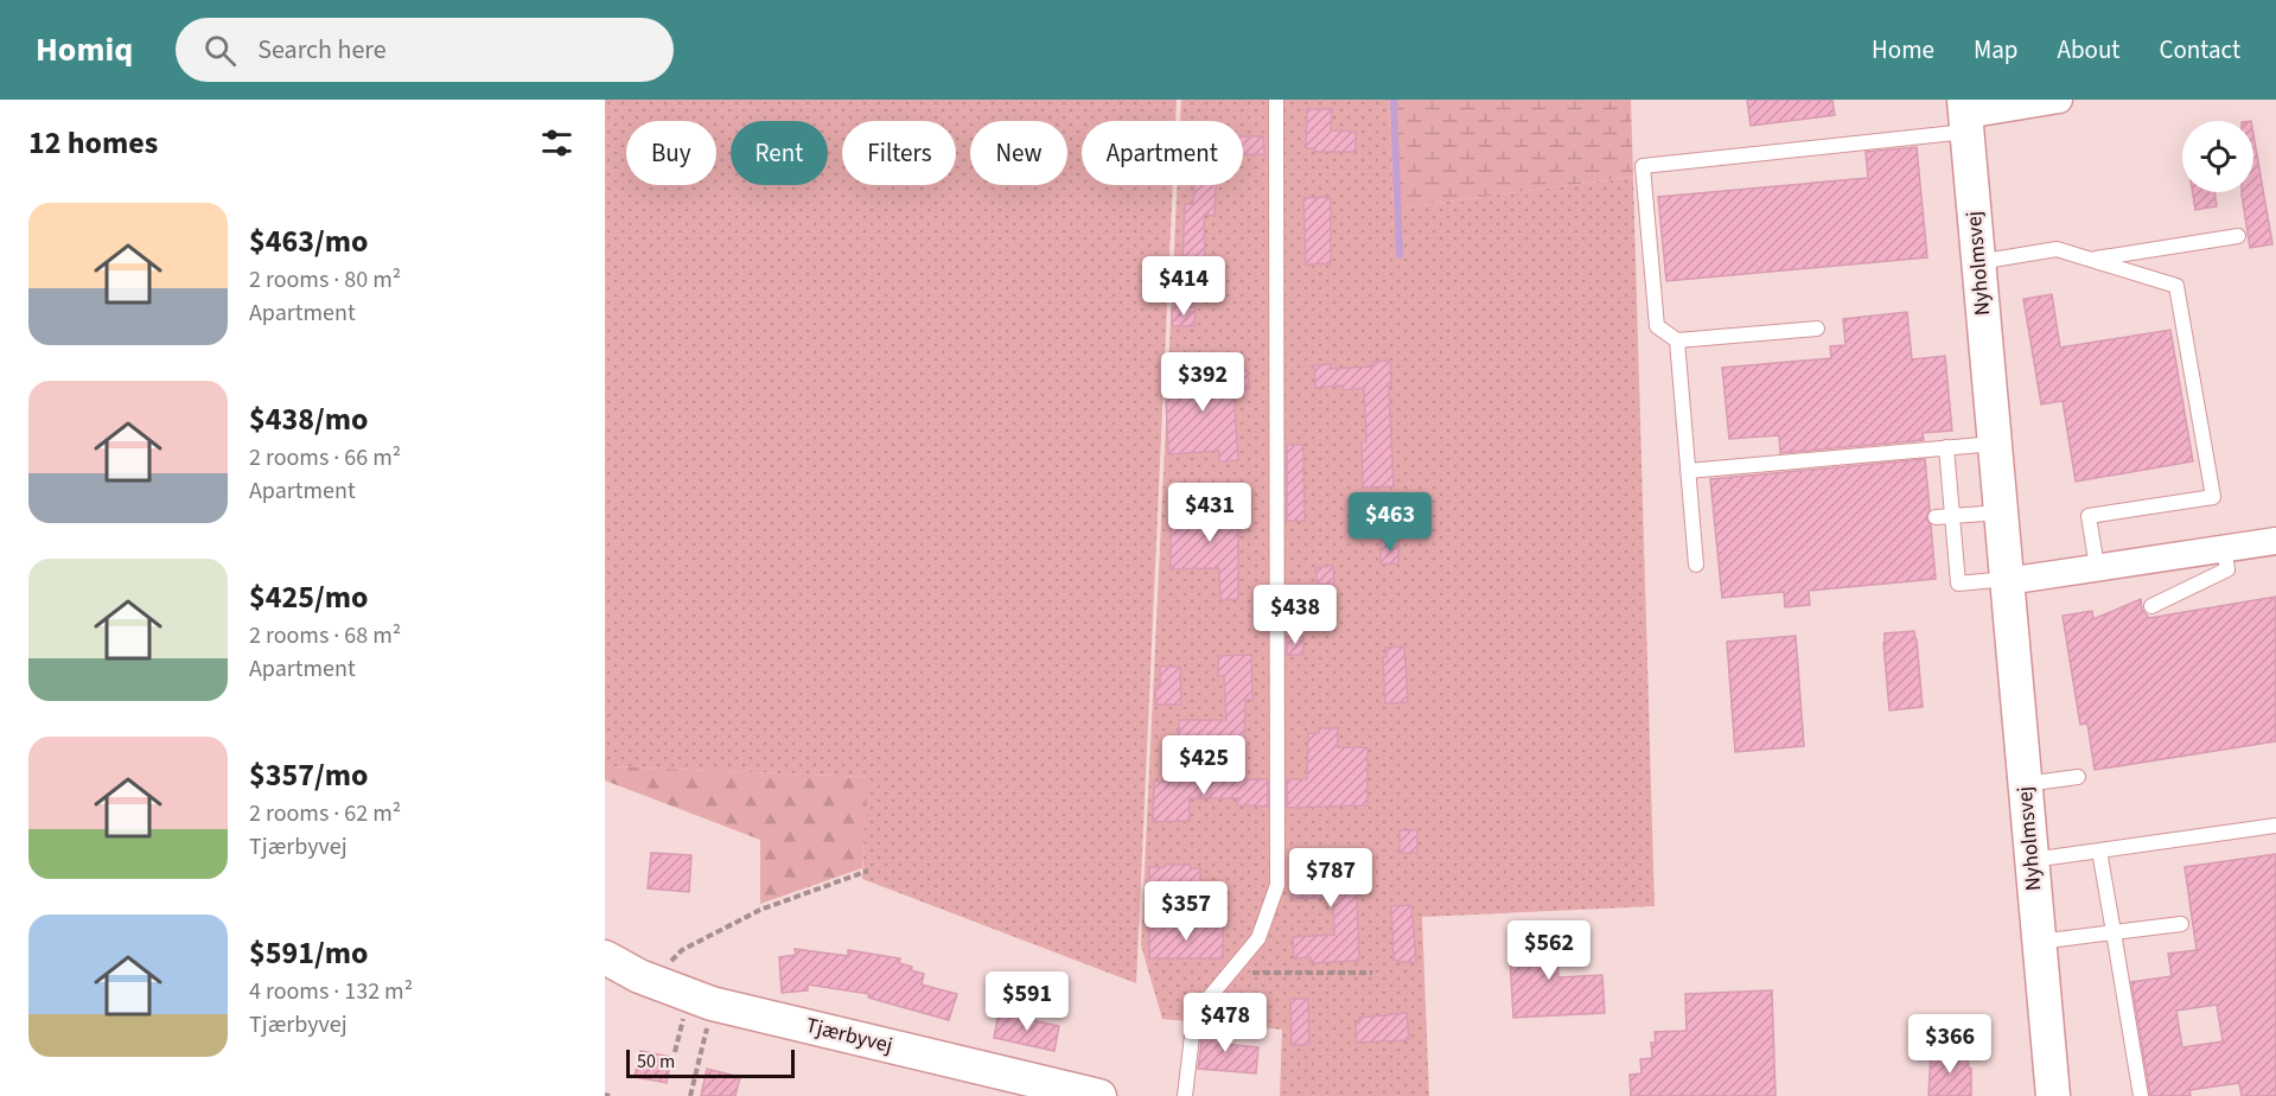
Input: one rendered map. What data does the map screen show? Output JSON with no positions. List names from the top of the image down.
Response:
{
  "streets": {
    "street": ["Nyholmsvej", "Tjærbyvej"]
  },
  "scale_bar": "50 m",
  "page": {
    "header": "Homiq",
    "search": "Search here",
    "nav": [
      "Home",
      "Map",
      "About",
      "Contact"
    ],
    "heading": "12 homes",
    "chip": [
      "Buy",
      "Rent",
      "Filters",
      "New",
      "Apartment"
    ],
    "list": [
      {
        "name": "$463/mo",
        "note": "2 rooms · 80 m² · Apartment"
      },
      {
        "name": "$438/mo",
        "note": "2 rooms · 66 m² · Apartment"
      },
      {
        "name": "$425/mo",
        "note": "2 rooms · 68 m² · Apartment"
      },
      {
        "name": "$357/mo",
        "note": "2 rooms · 62 m² · Tjærbyvej"
      },
      {
        "name": "$591/mo",
        "note": "4 rooms · 132 m² · Tjærbyvej"
      }
    ],
    "price": [
      "$414",
      "$392",
      "$431",
      "$463",
      "$438",
      "$425",
      "$787",
      "$357",
      "$562",
      "$591",
      "$478",
      "$366"
    ],
    "scale": "50 m"
  }
}
